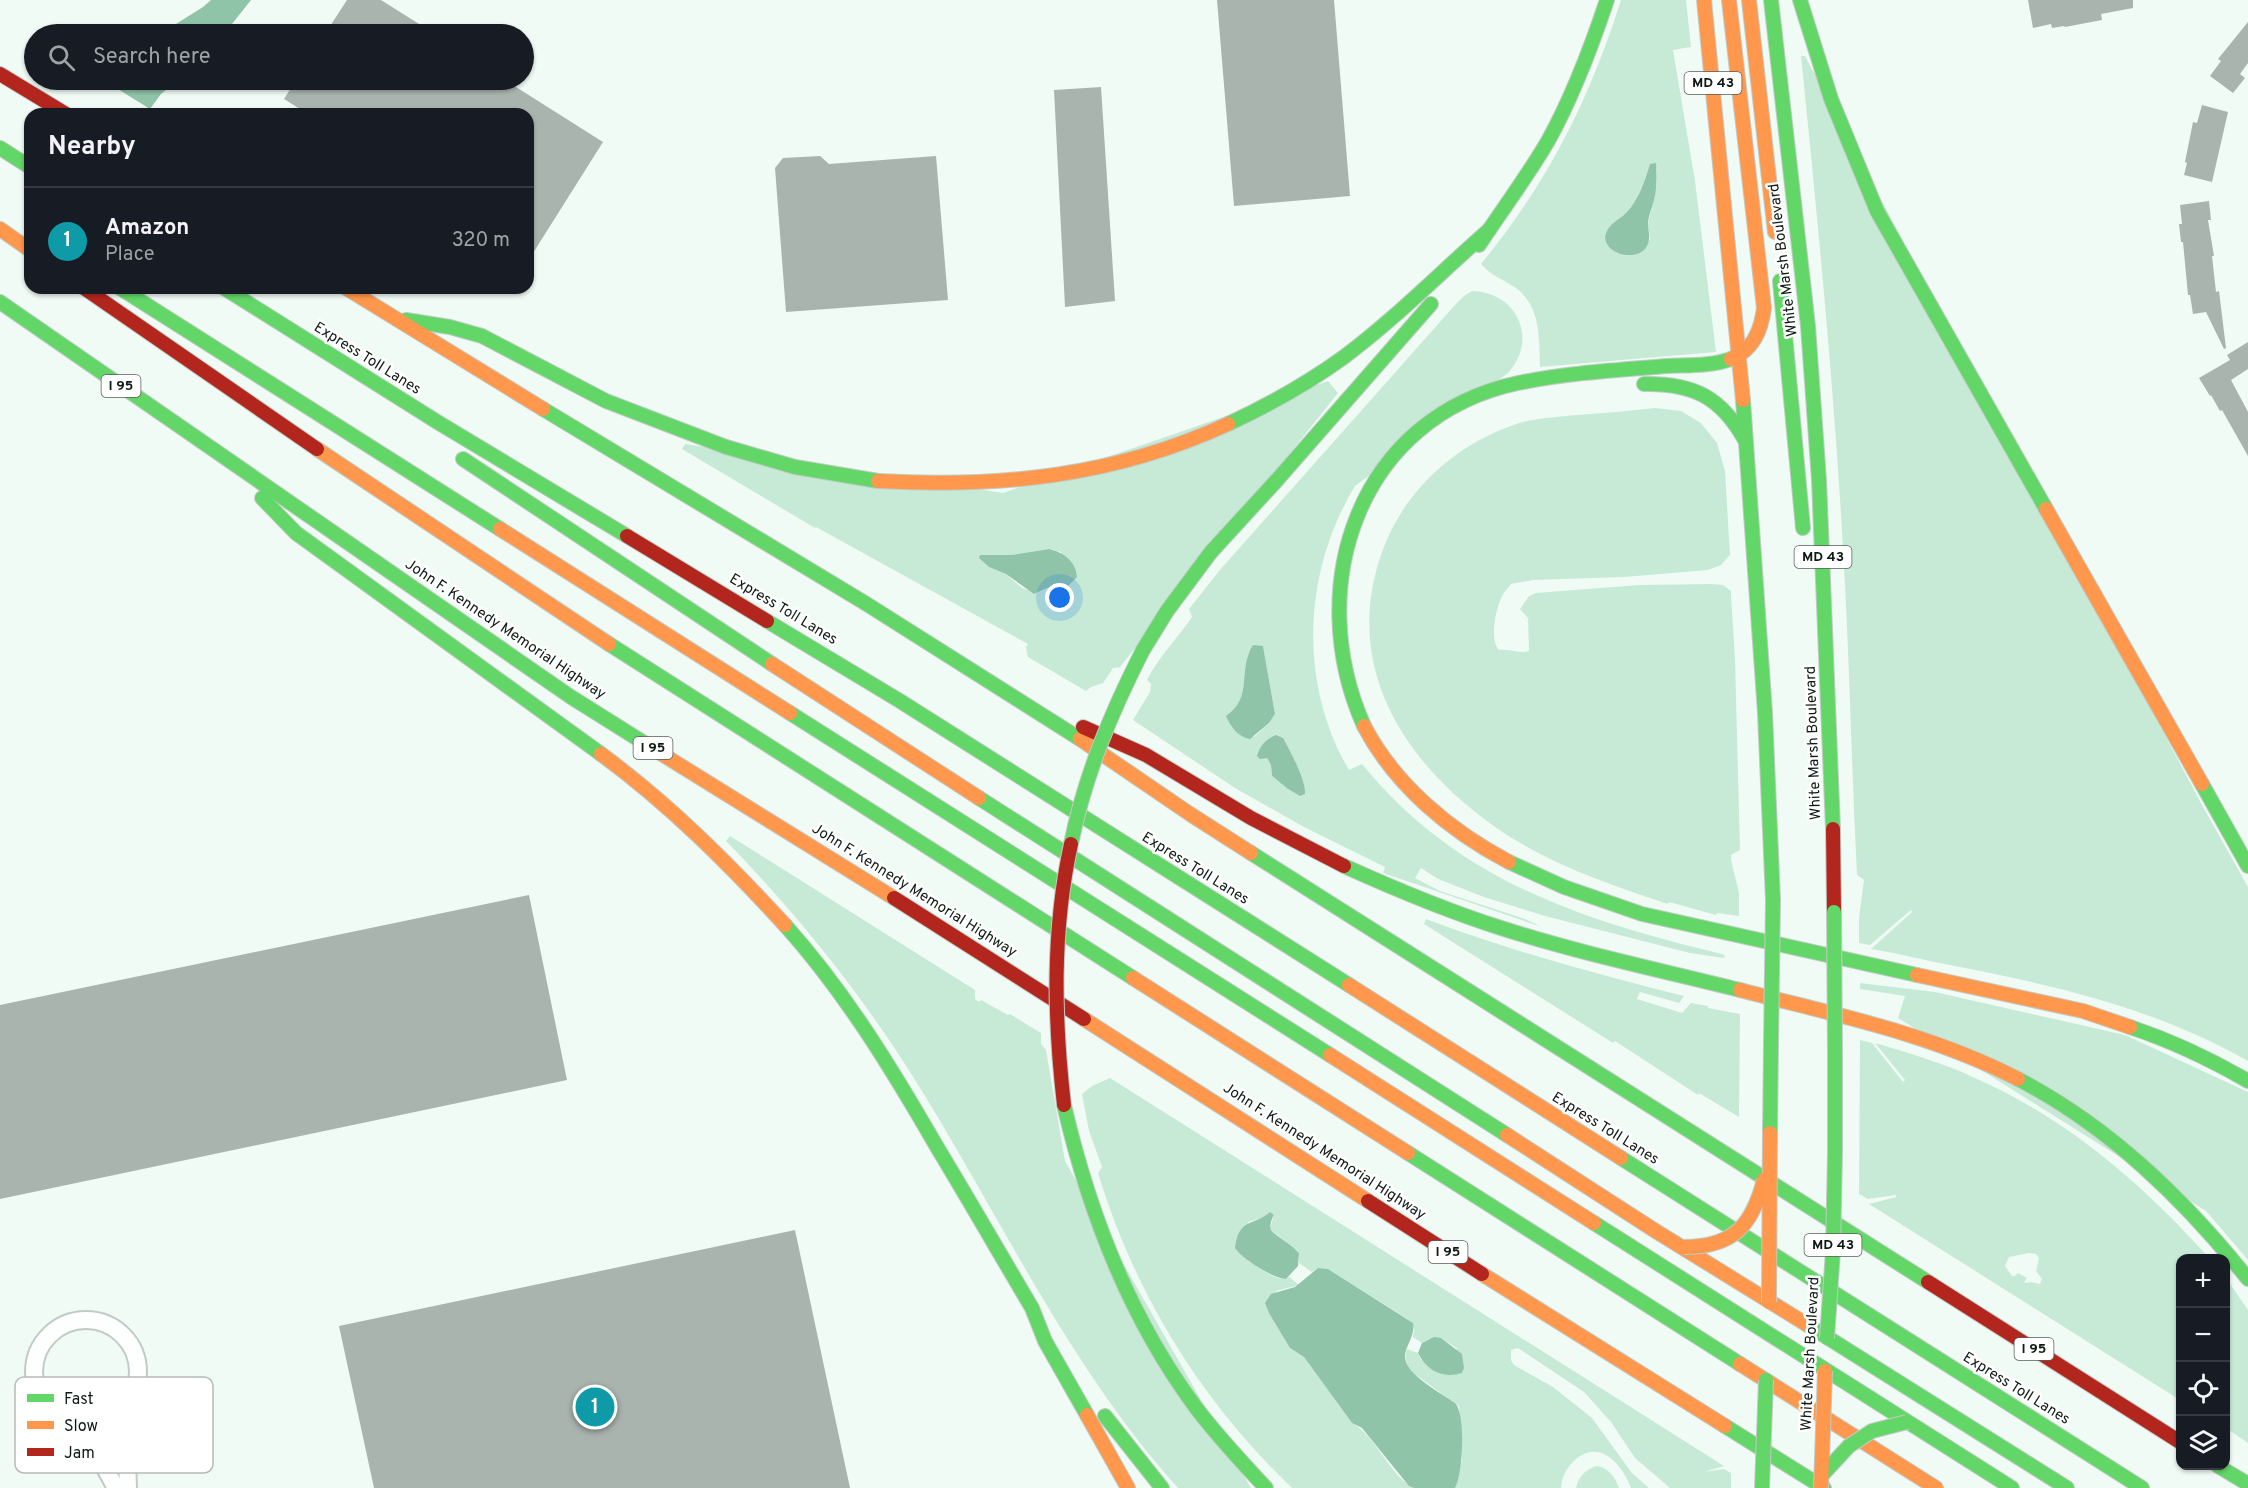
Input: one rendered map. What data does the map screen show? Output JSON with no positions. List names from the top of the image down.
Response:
{
  "streets": {
    "highway": [
      "MD 43",
      "White Marsh Boulevard",
      "Express Toll Lanes",
      "I 95",
      "John F. Kennedy Memorial Highway"
    ]
  },
  "crossings": [
    ["White Marsh Boulevard", "John F. Kennedy Memorial Highway"]
  ],
  "legend": ["Fast", "Slow", "Jam"],
  "page": {
    "search": "Search here",
    "heading": "Nearby",
    "list": [
      {
        "mark": "1",
        "name": "Amazon",
        "note": "Place",
        "value": "320 m"
      }
    ],
    "map_buttons": ["+", "−"],
    "pins": "1"
  }
}
